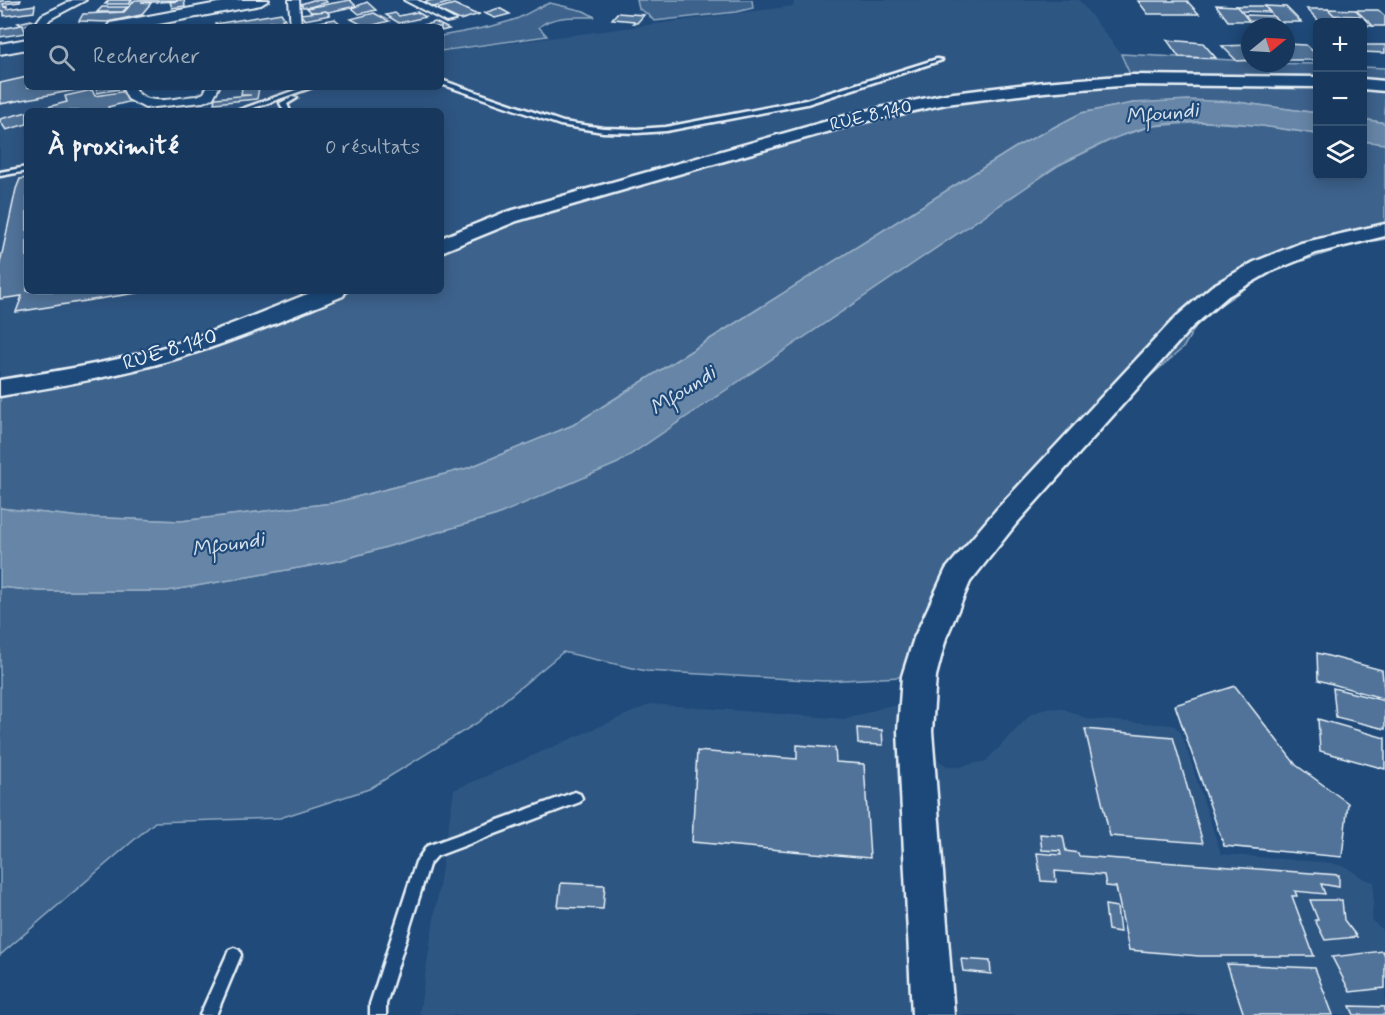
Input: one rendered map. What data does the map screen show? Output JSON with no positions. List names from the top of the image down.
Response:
{
  "streets": {
    "main road": ["RUE 8.140"]
  },
  "water": ["Mfoundi"],
  "north": "right",
  "page": {
    "map_buttons": ["+", "−"],
    "search": "Rechercher",
    "heading": ["À proximité", "0 résultats"]
  }
}
